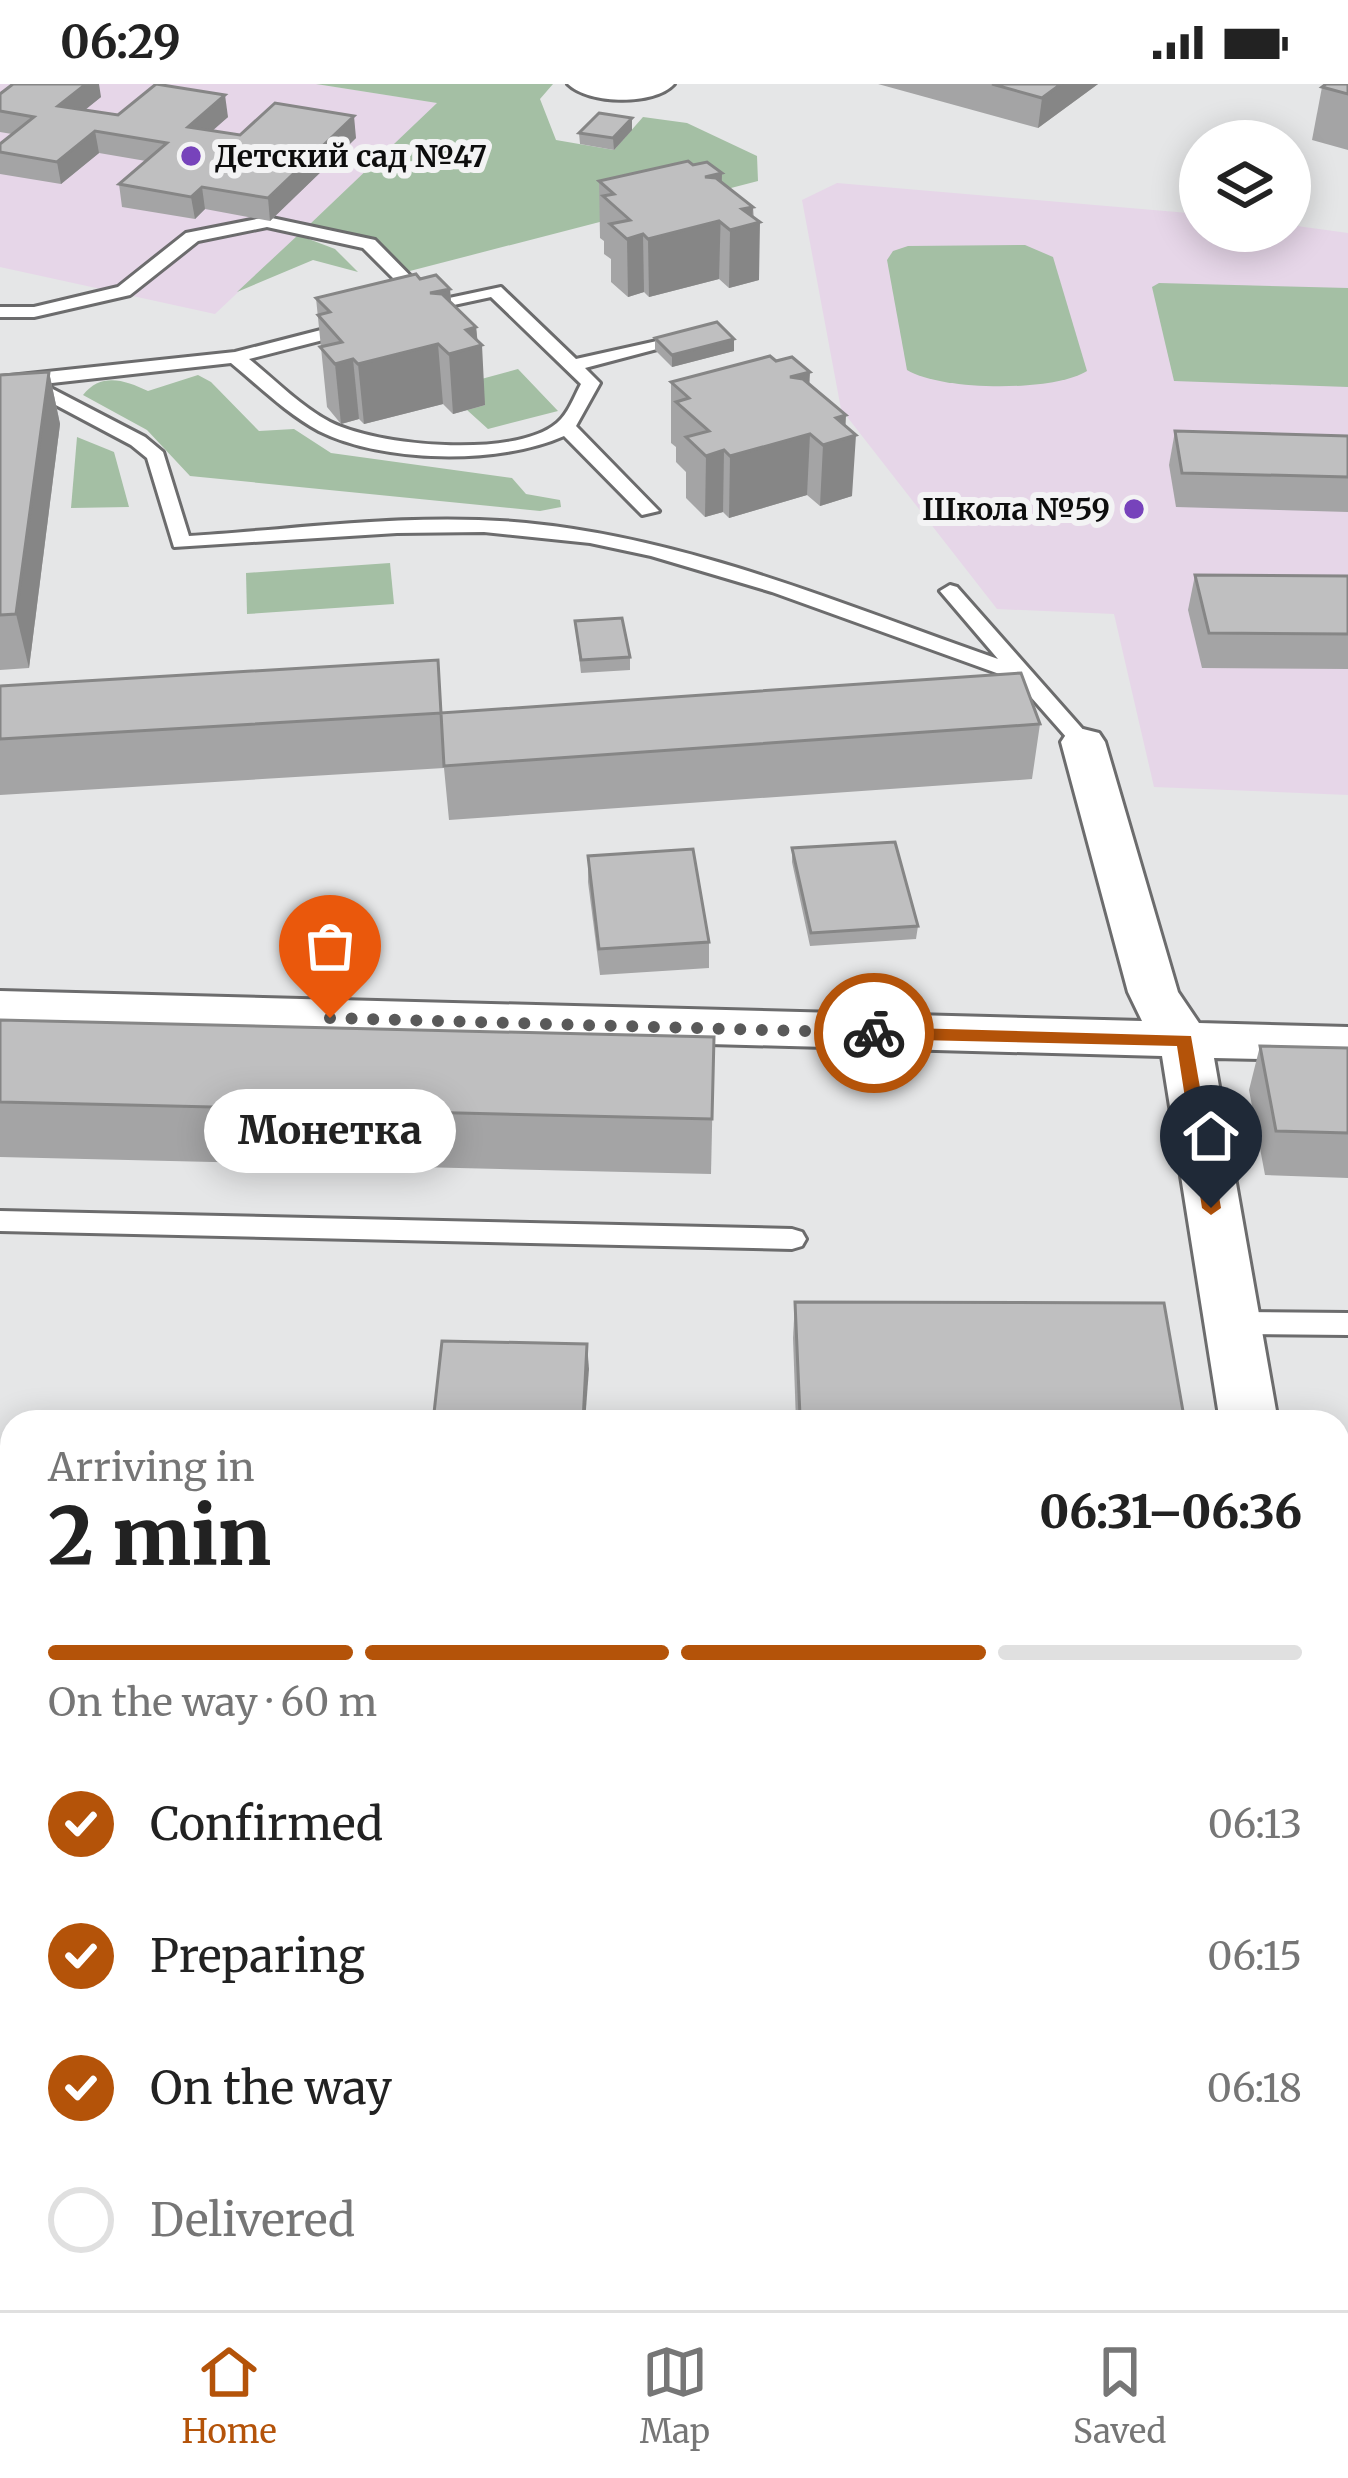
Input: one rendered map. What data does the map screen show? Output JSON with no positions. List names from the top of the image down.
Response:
{
  "places": ["Детский сад №47", "Школа №59", "Монетка"],
  "page": {
    "status": "06:29",
    "bubble": "Монетка",
    "heading": ["2 min", "Arriving in", "06:31–06:36"],
    "bar": "On the way · 60 m",
    "list": [
      ["Confirmed", "06:13"],
      ["Preparing", "06:15"],
      ["On the way", "06:18"],
      "Delivered"
    ],
    "tabs": ["Home", "Map", "Saved"]
  }
}
